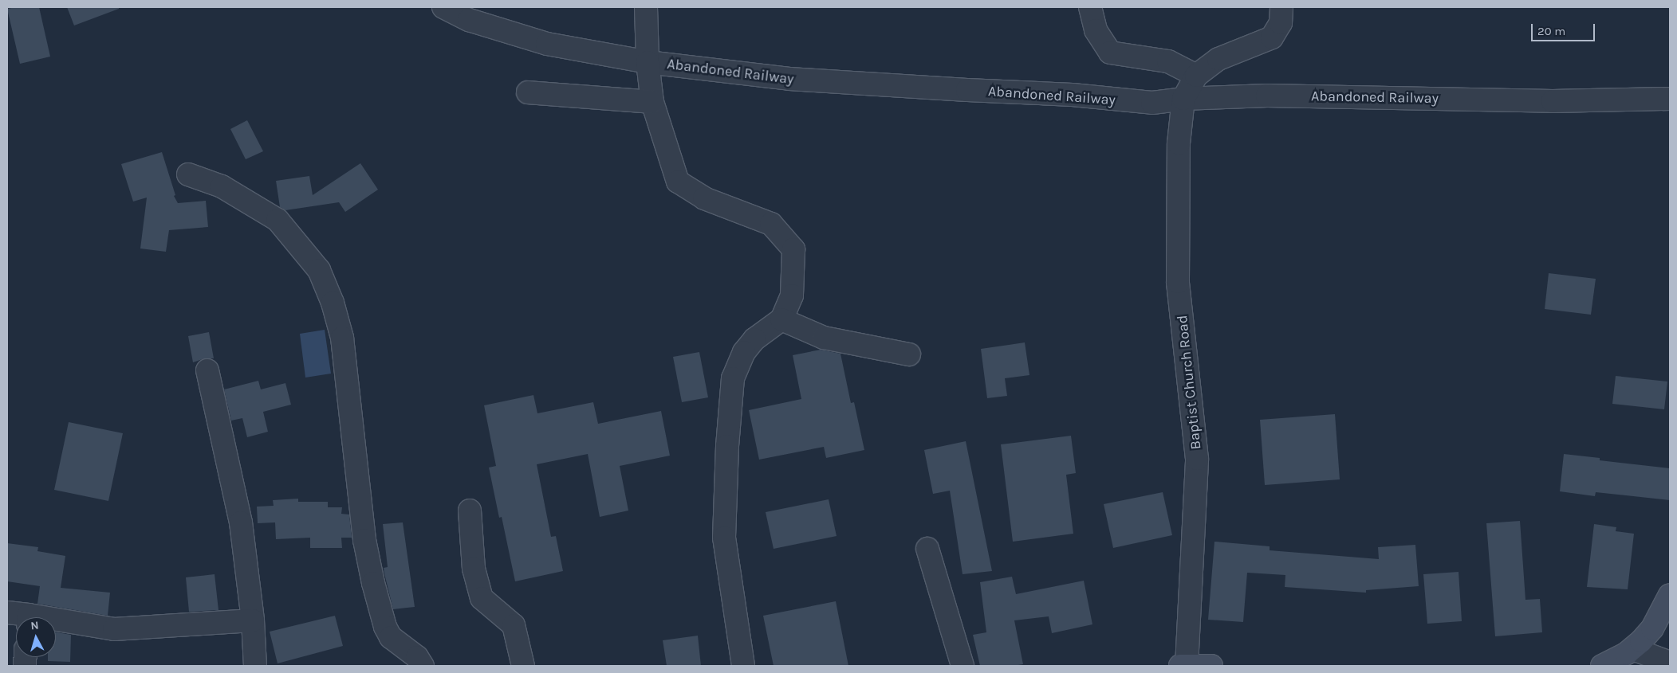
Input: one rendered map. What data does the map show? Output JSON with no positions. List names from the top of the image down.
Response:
{
  "streets": {
    "street": ["Abandoned Railway", "Baptist Church Road"]
  },
  "crossings": [
    ["Abandoned Railway", "Baptist Church Road"]
  ],
  "scale_bar": "20 m",
  "north": "top"
}
